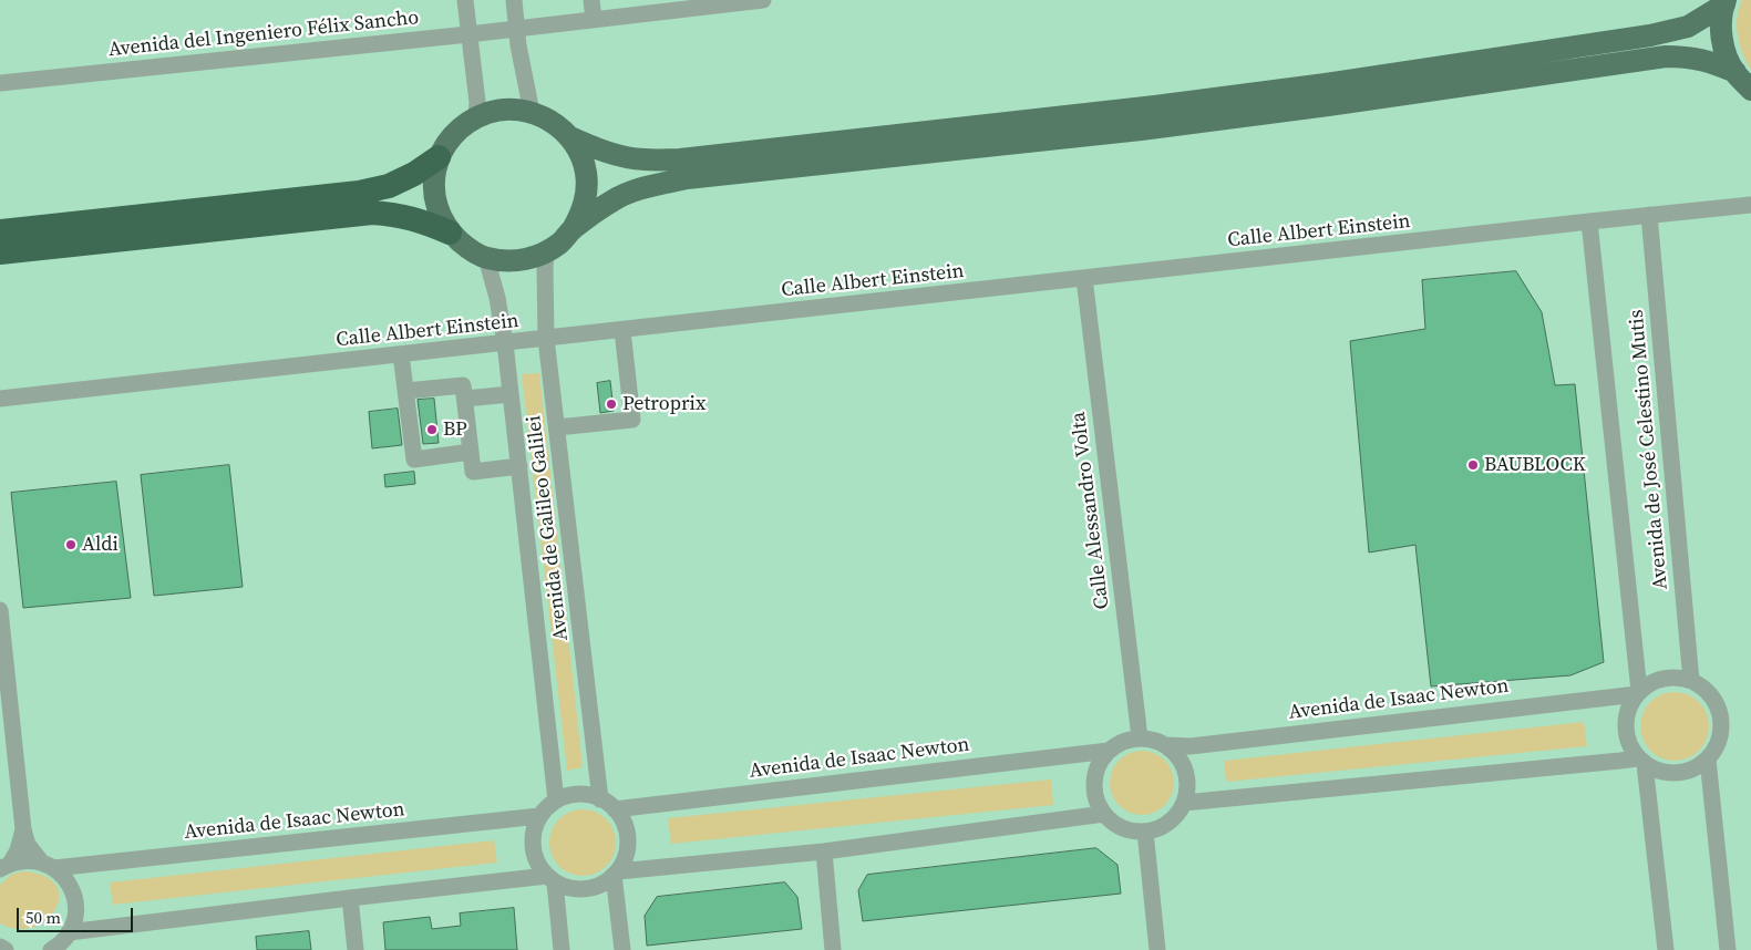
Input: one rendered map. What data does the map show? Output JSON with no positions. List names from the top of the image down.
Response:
{
  "streets": {
    "street": [
      "Avenida del Ingeniero Félix Sancho",
      "Calle Albert Einstein",
      "Avenida de José Celestino Mutis",
      "Calle Alessandro Volta",
      "Avenida de Galileo Galilei",
      "Avenida de Isaac Newton"
    ]
  },
  "crossings": [
    ["Calle Albert Einstein", "Avenida de José Celestino Mutis"],
    ["Calle Albert Einstein", "Calle Alessandro Volta"],
    ["Calle Albert Einstein", "Avenida de Galileo Galilei"],
    ["Avenida de José Celestino Mutis", "Avenida de Isaac Newton"],
    ["Calle Alessandro Volta", "Avenida de Isaac Newton"],
    ["Avenida de Galileo Galilei", "Avenida de Isaac Newton"]
  ],
  "places": [
    "Petroprix",
    "BP",
    "BAUBLOCK",
    "Aldi"
  ],
  "scale_bar": "50 m"
}
